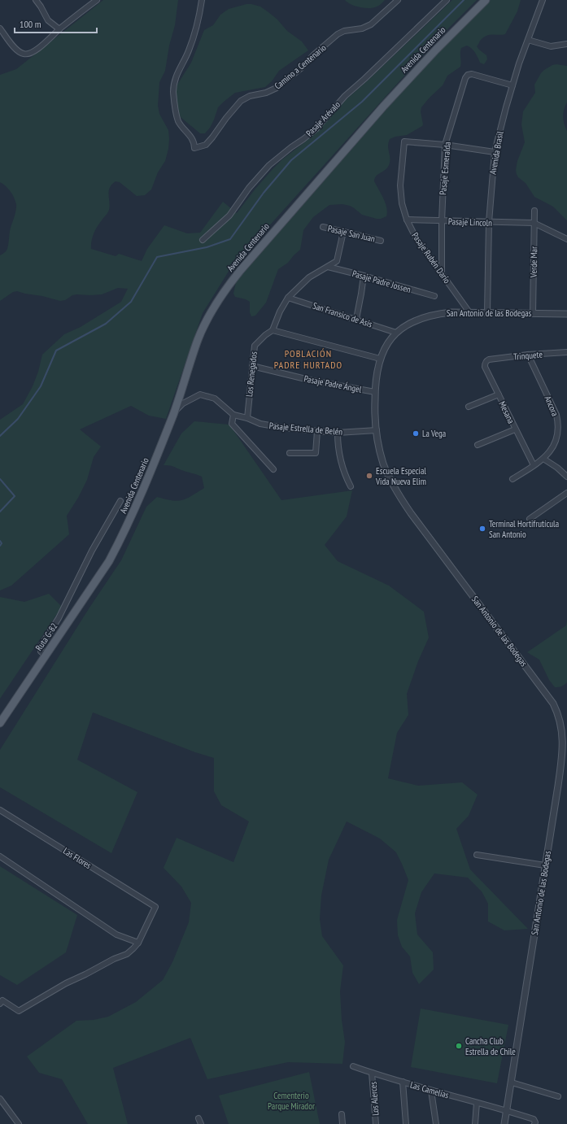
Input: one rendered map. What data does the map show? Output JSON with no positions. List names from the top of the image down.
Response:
{
  "streets": {
    "main road": ["Avenida Centenario", "Ruta G-82"],
    "street": [
      "Camino a Centenario",
      "Pasaje Arévalo",
      "Avenida Brasil",
      "Pasaje Esmeralda",
      "Pasaje Lincoln",
      "Pasaje San Juan",
      "Pasaje Rubén Darío",
      "Verde Mar",
      "Pasaje Padre Jossen",
      "San Antonio de las Bodegas",
      "San Fransico de Asís",
      "Trinquete",
      "Los Renegados",
      "Pasaje Padre Ángel",
      "Ancora",
      "Mesana",
      "Pasaje Estrella de Belén",
      "Las Flores",
      "Las Camelias",
      "Los Alerces"
    ]
  },
  "crossings": [
    ["Avenida Centenario", "Pasaje Estrella de Belén"],
    ["Avenida Centenario", "Ruta G-82"],
    ["Avenida Brasil", "Pasaje Esmeralda"],
    ["Avenida Brasil", "Pasaje Lincoln"],
    ["Avenida Brasil", "San Antonio de las Bodegas"],
    ["Pasaje Esmeralda", "Pasaje Lincoln"],
    ["Pasaje Esmeralda", "Pasaje Rubén Darío"],
    ["Pasaje Lincoln", "Pasaje Rubén Darío"],
    ["Pasaje Lincoln", "Verde Mar"],
    ["Pasaje San Juan", "Los Renegados"],
    ["Pasaje Rubén Darío", "San Antonio de las Bodegas"],
    ["Verde Mar", "San Antonio de las Bodegas"],
    ["Pasaje Padre Jossen", "Los Renegados"],
    ["San Antonio de las Bodegas", "San Fransico de Asís"],
    ["San Antonio de las Bodegas", "Pasaje Padre Ángel"],
    ["San Antonio de las Bodegas", "Pasaje Estrella de Belén"],
    ["San Antonio de las Bodegas", "Las Camelias"],
    ["San Fransico de Asís", "Los Renegados"],
    ["Trinquete", "Ancora"],
    ["Trinquete", "Mesana"],
    ["Los Renegados", "Pasaje Padre Ángel"],
    ["Los Renegados", "Pasaje Estrella de Belén"],
    ["Ancora", "Mesana"],
    ["Las Camelias", "Los Alerces"]
  ],
  "districts": ["POBLACIÓN PADRE HURTADO"],
  "parks": ["Cementerio Parque Mirador"],
  "places": [
    "La Vega",
    "Escuela Especial Vida Nueva Elim",
    "Terminal Hortifrutícula San Antonio",
    "Cancha Club Estrella de Chile"
  ],
  "scale_bar": "100 m"
}
